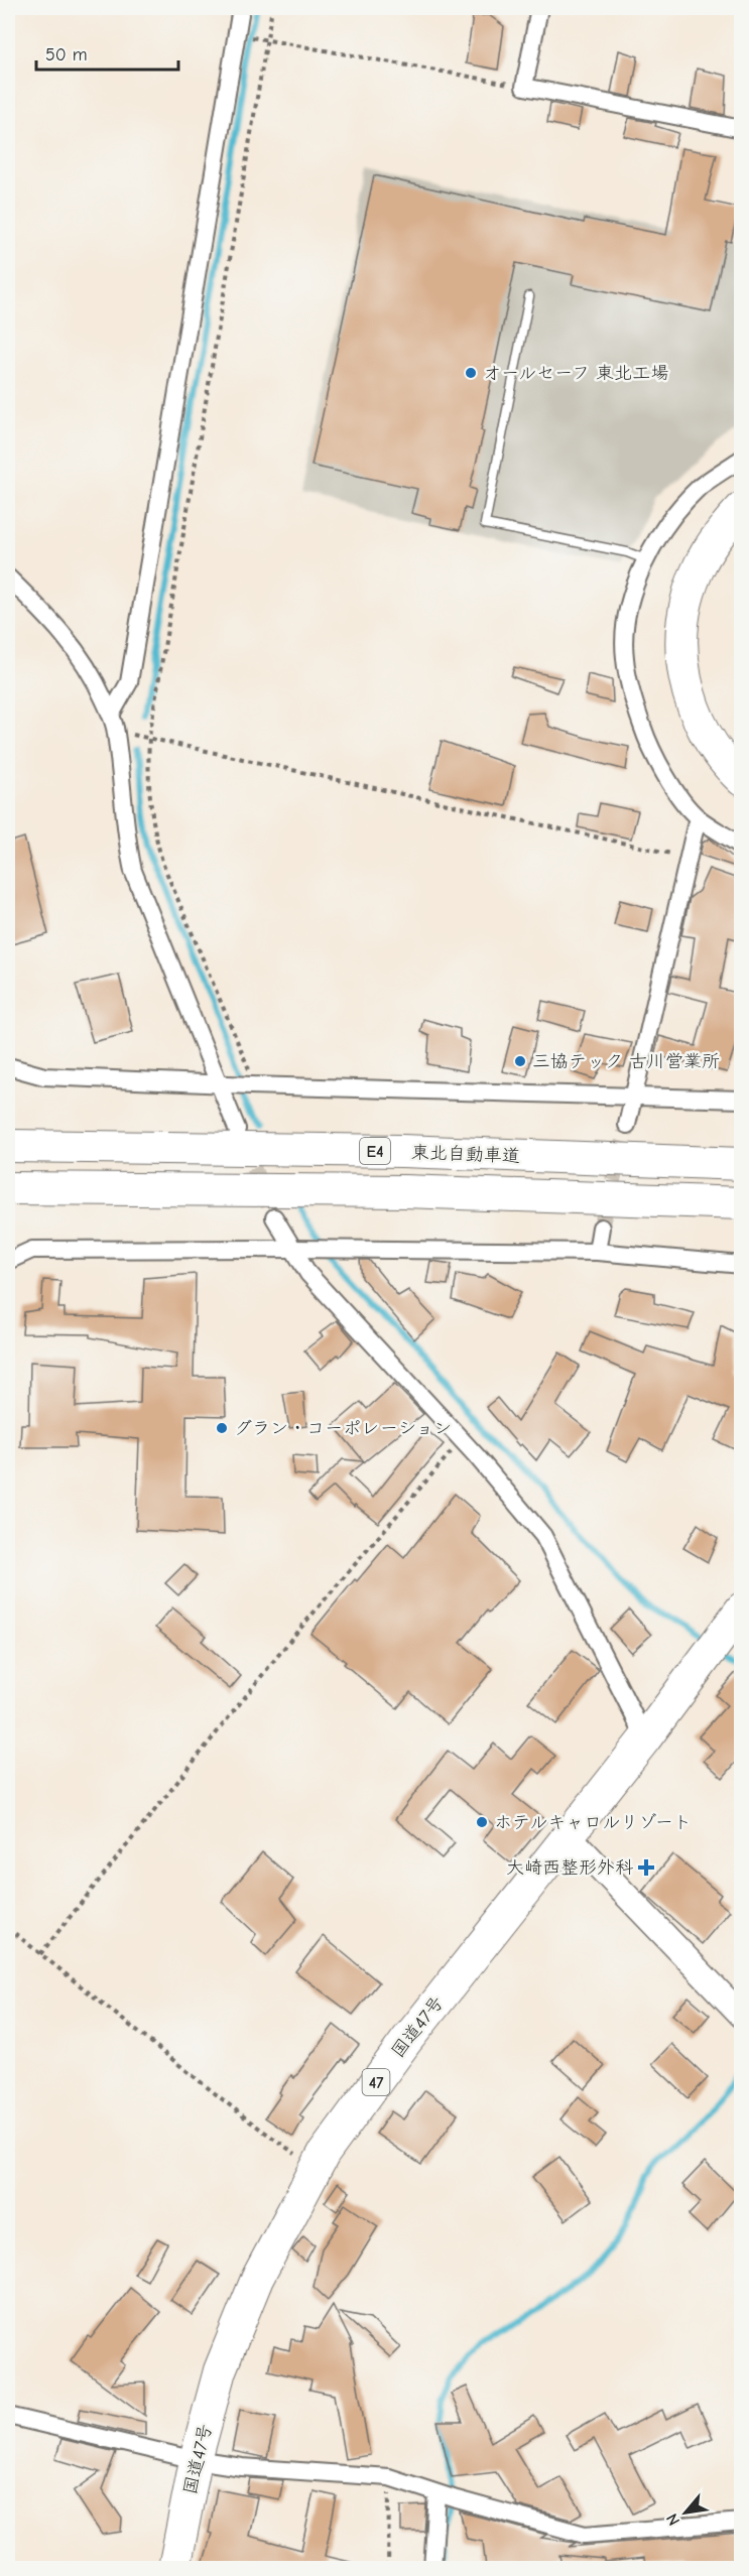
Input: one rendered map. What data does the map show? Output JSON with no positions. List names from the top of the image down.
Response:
{
  "streets": {
    "highway": [
      "E4",
      "東北自動車道",
      "国道47号",
      "47"
    ]
  },
  "places": {
    "other": [
      "オールセーフ 東北工場",
      "三協テック 古川営業所",
      "グラン・コーポレーション",
      "ホテルキャロルリゾート"
    ],
    "health": ["大崎西整形外科"]
  },
  "scale_bar": "50 m",
  "north": "bottom left"
}
